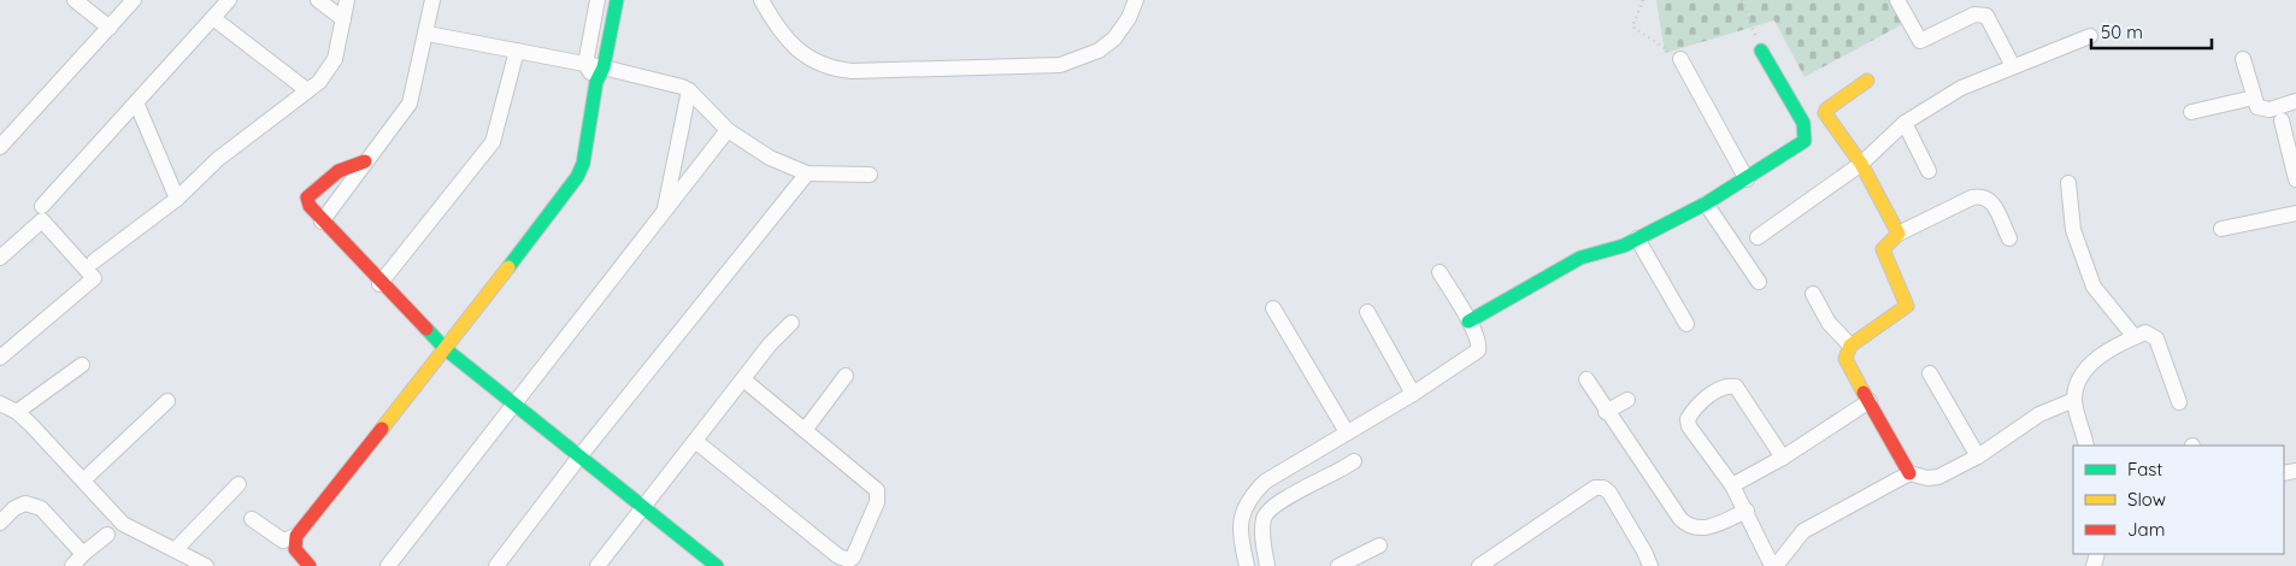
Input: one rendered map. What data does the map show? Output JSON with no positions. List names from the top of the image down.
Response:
{
  "legend": ["Fast", "Slow", "Jam"],
  "scale_bar": "50 m"
}
